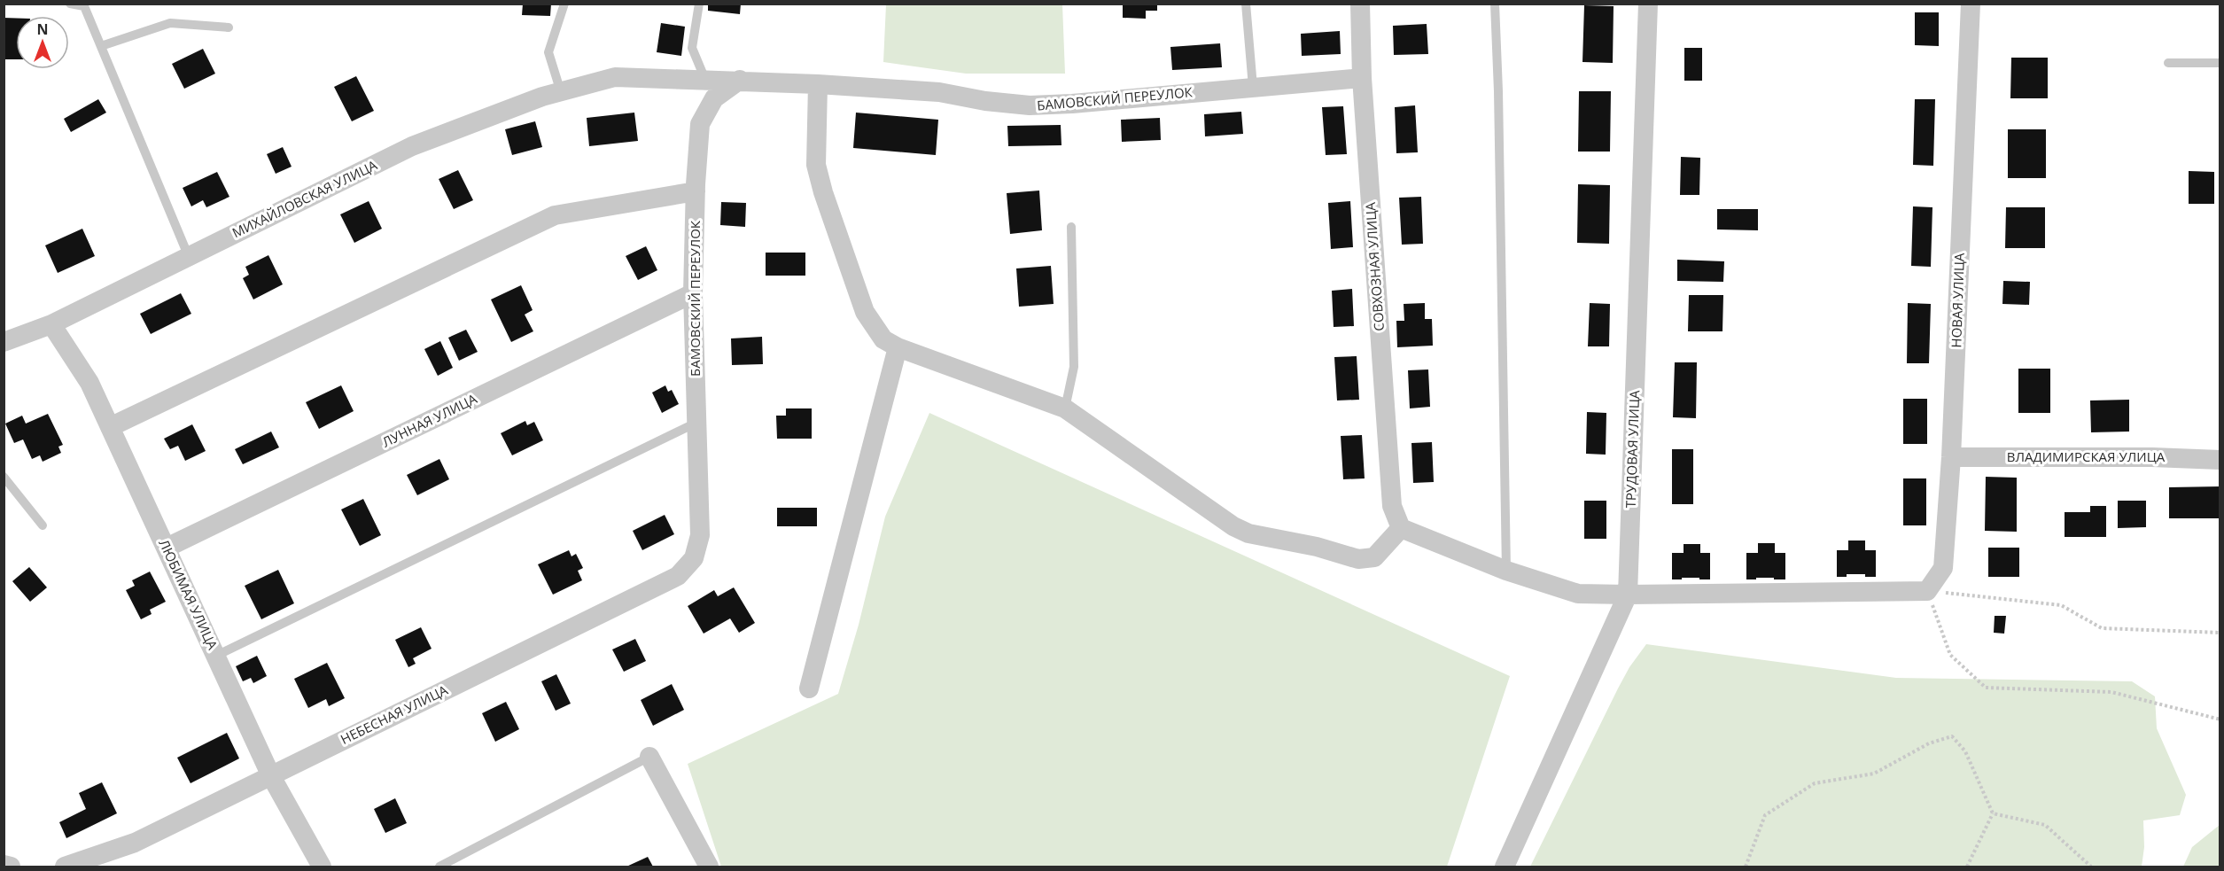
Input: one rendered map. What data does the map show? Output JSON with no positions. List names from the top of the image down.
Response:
{
  "streets": {
    "street": [
      "БАМОВСКИЙ ПЕРЕУЛОК",
      "МИХАЙЛОВСКАЯ УЛИЦА",
      "СОВХОЗНАЯ УЛИЦА",
      "НОВАЯ УЛИЦА",
      "ЛУННАЯ УЛИЦА",
      "ТРУДОВАЯ УЛИЦА",
      "ВЛАДИМИРСКАЯ УЛИЦА",
      "ЛЮБИМАЯ УЛИЦА",
      "НЕБЕСНАЯ УЛИЦА"
    ]
  },
  "crossings": [
    ["БАМОВСКИЙ ПЕРЕУЛОК", "МИХАЙЛОВСКАЯ УЛИЦА"],
    ["БАМОВСКИЙ ПЕРЕУЛОК", "СОВХОЗНАЯ УЛИЦА"],
    ["БАМОВСКИЙ ПЕРЕУЛОК", "ЛУННАЯ УЛИЦА"],
    ["БАМОВСКИЙ ПЕРЕУЛОК", "НЕБЕСНАЯ УЛИЦА"],
    ["МИХАЙЛОВСКАЯ УЛИЦА", "ЛЮБИМАЯ УЛИЦА"],
    ["НОВАЯ УЛИЦА", "ВЛАДИМИРСКАЯ УЛИЦА"],
    ["ЛУННАЯ УЛИЦА", "ЛЮБИМАЯ УЛИЦА"],
    ["ЛЮБИМАЯ УЛИЦА", "НЕБЕСНАЯ УЛИЦА"]
  ],
  "north": "top"
}
